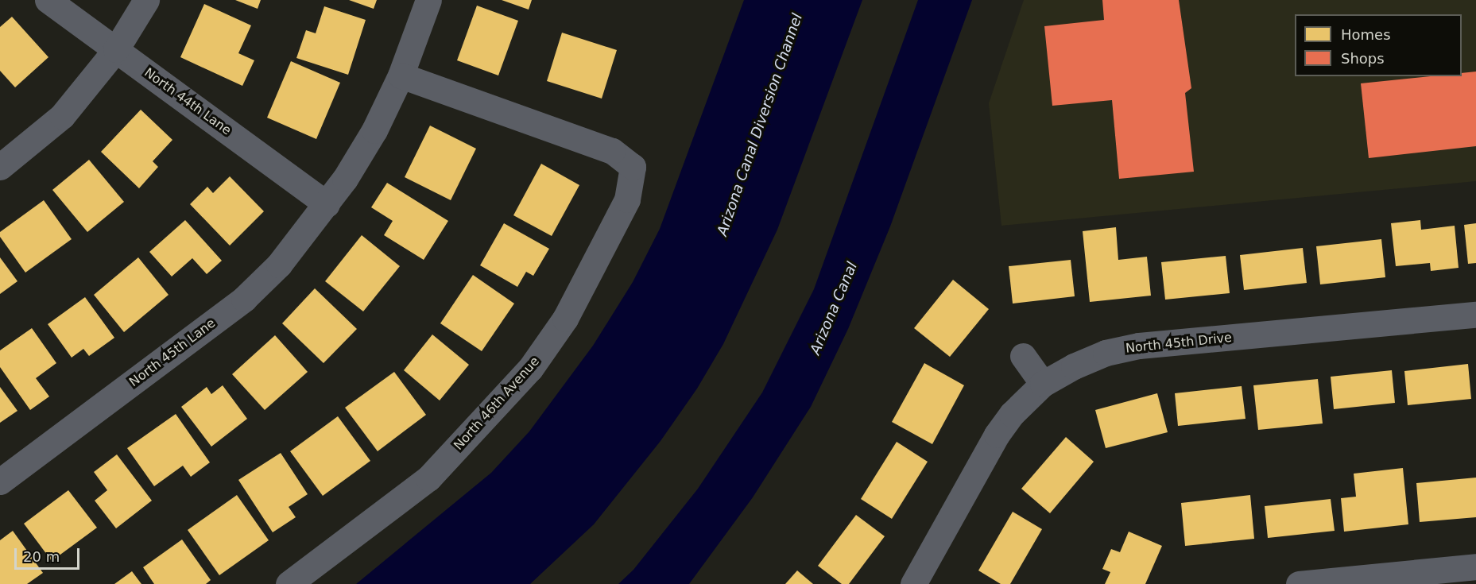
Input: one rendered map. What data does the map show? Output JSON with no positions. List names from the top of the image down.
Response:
{
  "streets": {
    "street": [
      "North 44th Lane",
      "North 45th Drive",
      "North 45th Lane",
      "North 46th Avenue"
    ]
  },
  "crossings": [
    ["North 44th Lane", "North 45th Lane"],
    ["North 45th Lane", "North 46th Avenue"]
  ],
  "water": ["Arizona Canal Diversion Channel", "Arizona Canal"],
  "legend": ["Homes", "Shops"],
  "scale_bar": "20 m"
}
